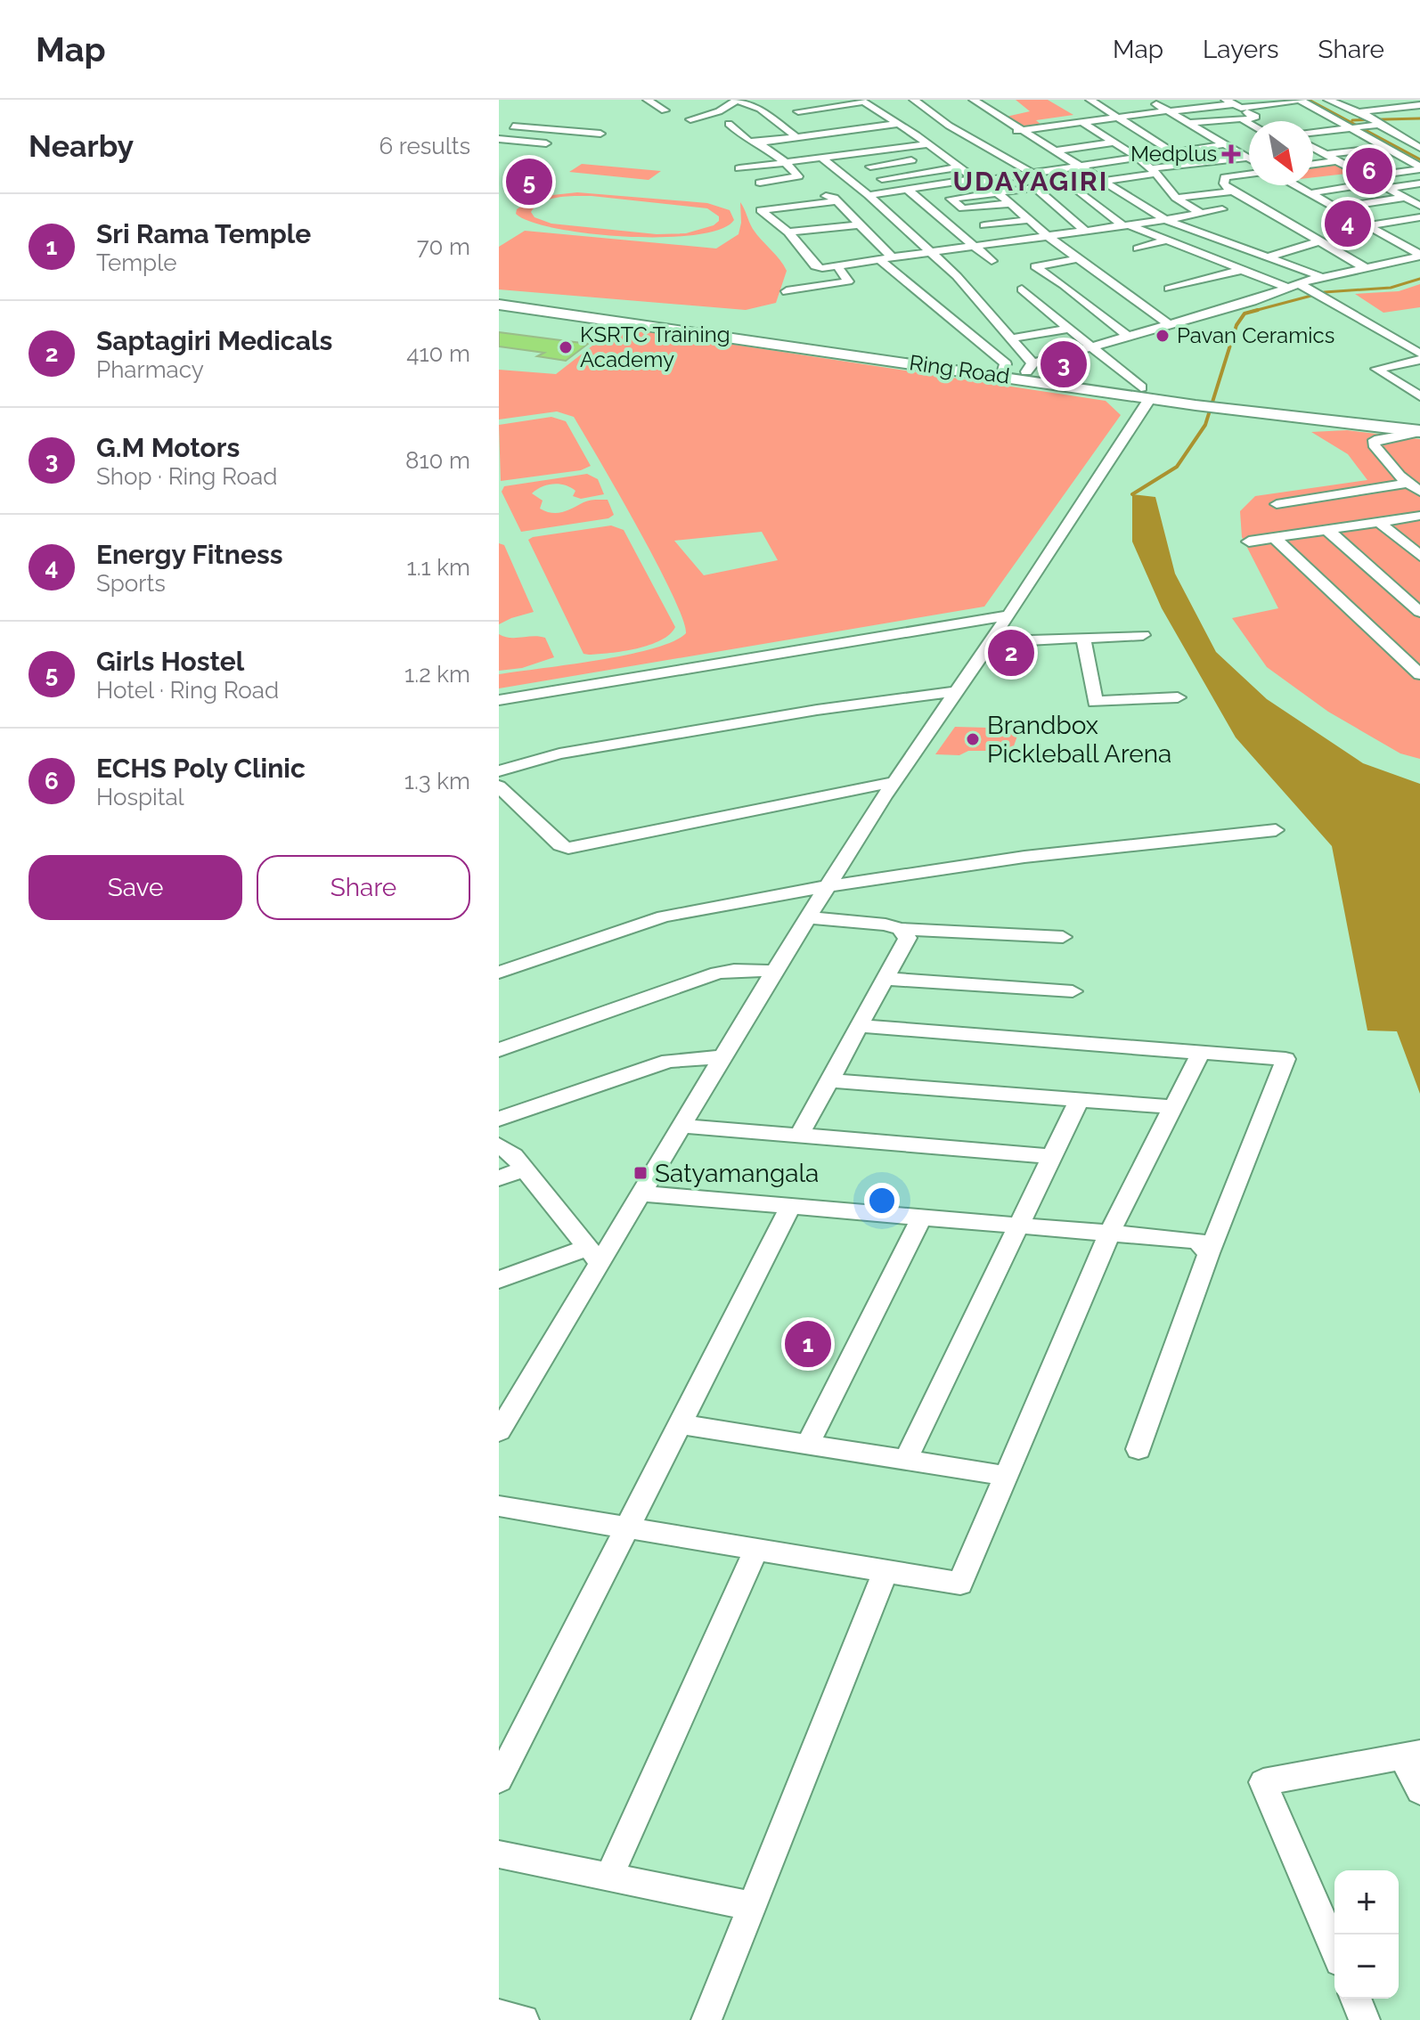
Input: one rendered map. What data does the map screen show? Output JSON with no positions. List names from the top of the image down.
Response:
{
  "streets": {
    "main road": ["Ring Road"]
  },
  "districts": ["UDAYAGIRI"],
  "places": {
    "health": ["Medplus"],
    "other": ["Pavan Ceramics", "KSRTC Training Academy", "Brandbox Pickleball Arena"],
    "transit": ["Satyamangala"]
  },
  "north": "bottom right",
  "page": {
    "header": "Map",
    "nav": ["Map", "Layers", "Share"],
    "heading": ["Nearby", "6 results"],
    "pins": [
      "6",
      "5",
      "4",
      "3",
      "2",
      "1"
    ],
    "list": [
      {
        "mark": "1",
        "name": "Sri Rama Temple",
        "note": "Temple",
        "value": "70 m"
      },
      {
        "mark": "2",
        "name": "Saptagiri Medicals",
        "note": "Pharmacy",
        "value": "410 m"
      },
      {
        "mark": "3",
        "name": "G.M Motors",
        "note": "Shop · Ring Road",
        "value": "810 m"
      },
      {
        "mark": "4",
        "name": "Energy Fitness",
        "note": "Sports",
        "value": "1.1 km"
      },
      {
        "mark": "5",
        "name": "Girls Hostel",
        "note": "Hotel · Ring Road",
        "value": "1.2 km"
      },
      {
        "mark": "6",
        "name": "ECHS Poly Clinic",
        "note": "Hospital",
        "value": "1.3 km"
      }
    ],
    "buttons": ["Save", "Share"],
    "map_buttons": ["+", "−"]
  }
}
